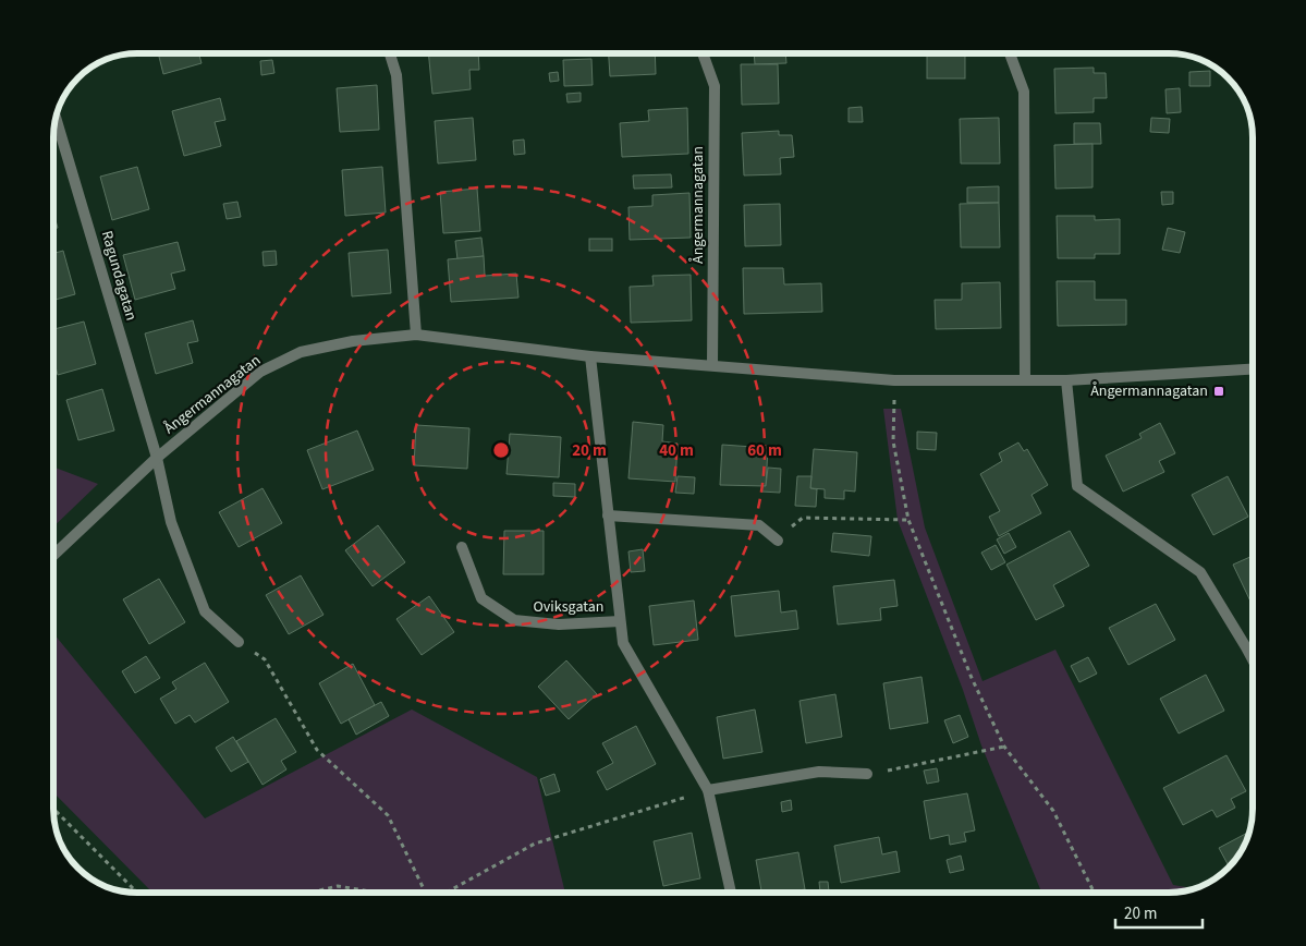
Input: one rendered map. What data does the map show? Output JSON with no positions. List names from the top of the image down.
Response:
{
  "streets": {
    "street": ["Ångermannagatan", "Ragundagatan", "Oviksgatan"]
  },
  "crossings": [
    ["Ångermannagatan", "Ragundagatan"],
    ["Ångermannagatan", "Oviksgatan"]
  ],
  "places": {
    "transit": ["Ångermannagatan"]
  },
  "scale_bar": "20 m",
  "rings": ["20 m", "40 m", "60 m"]
}
